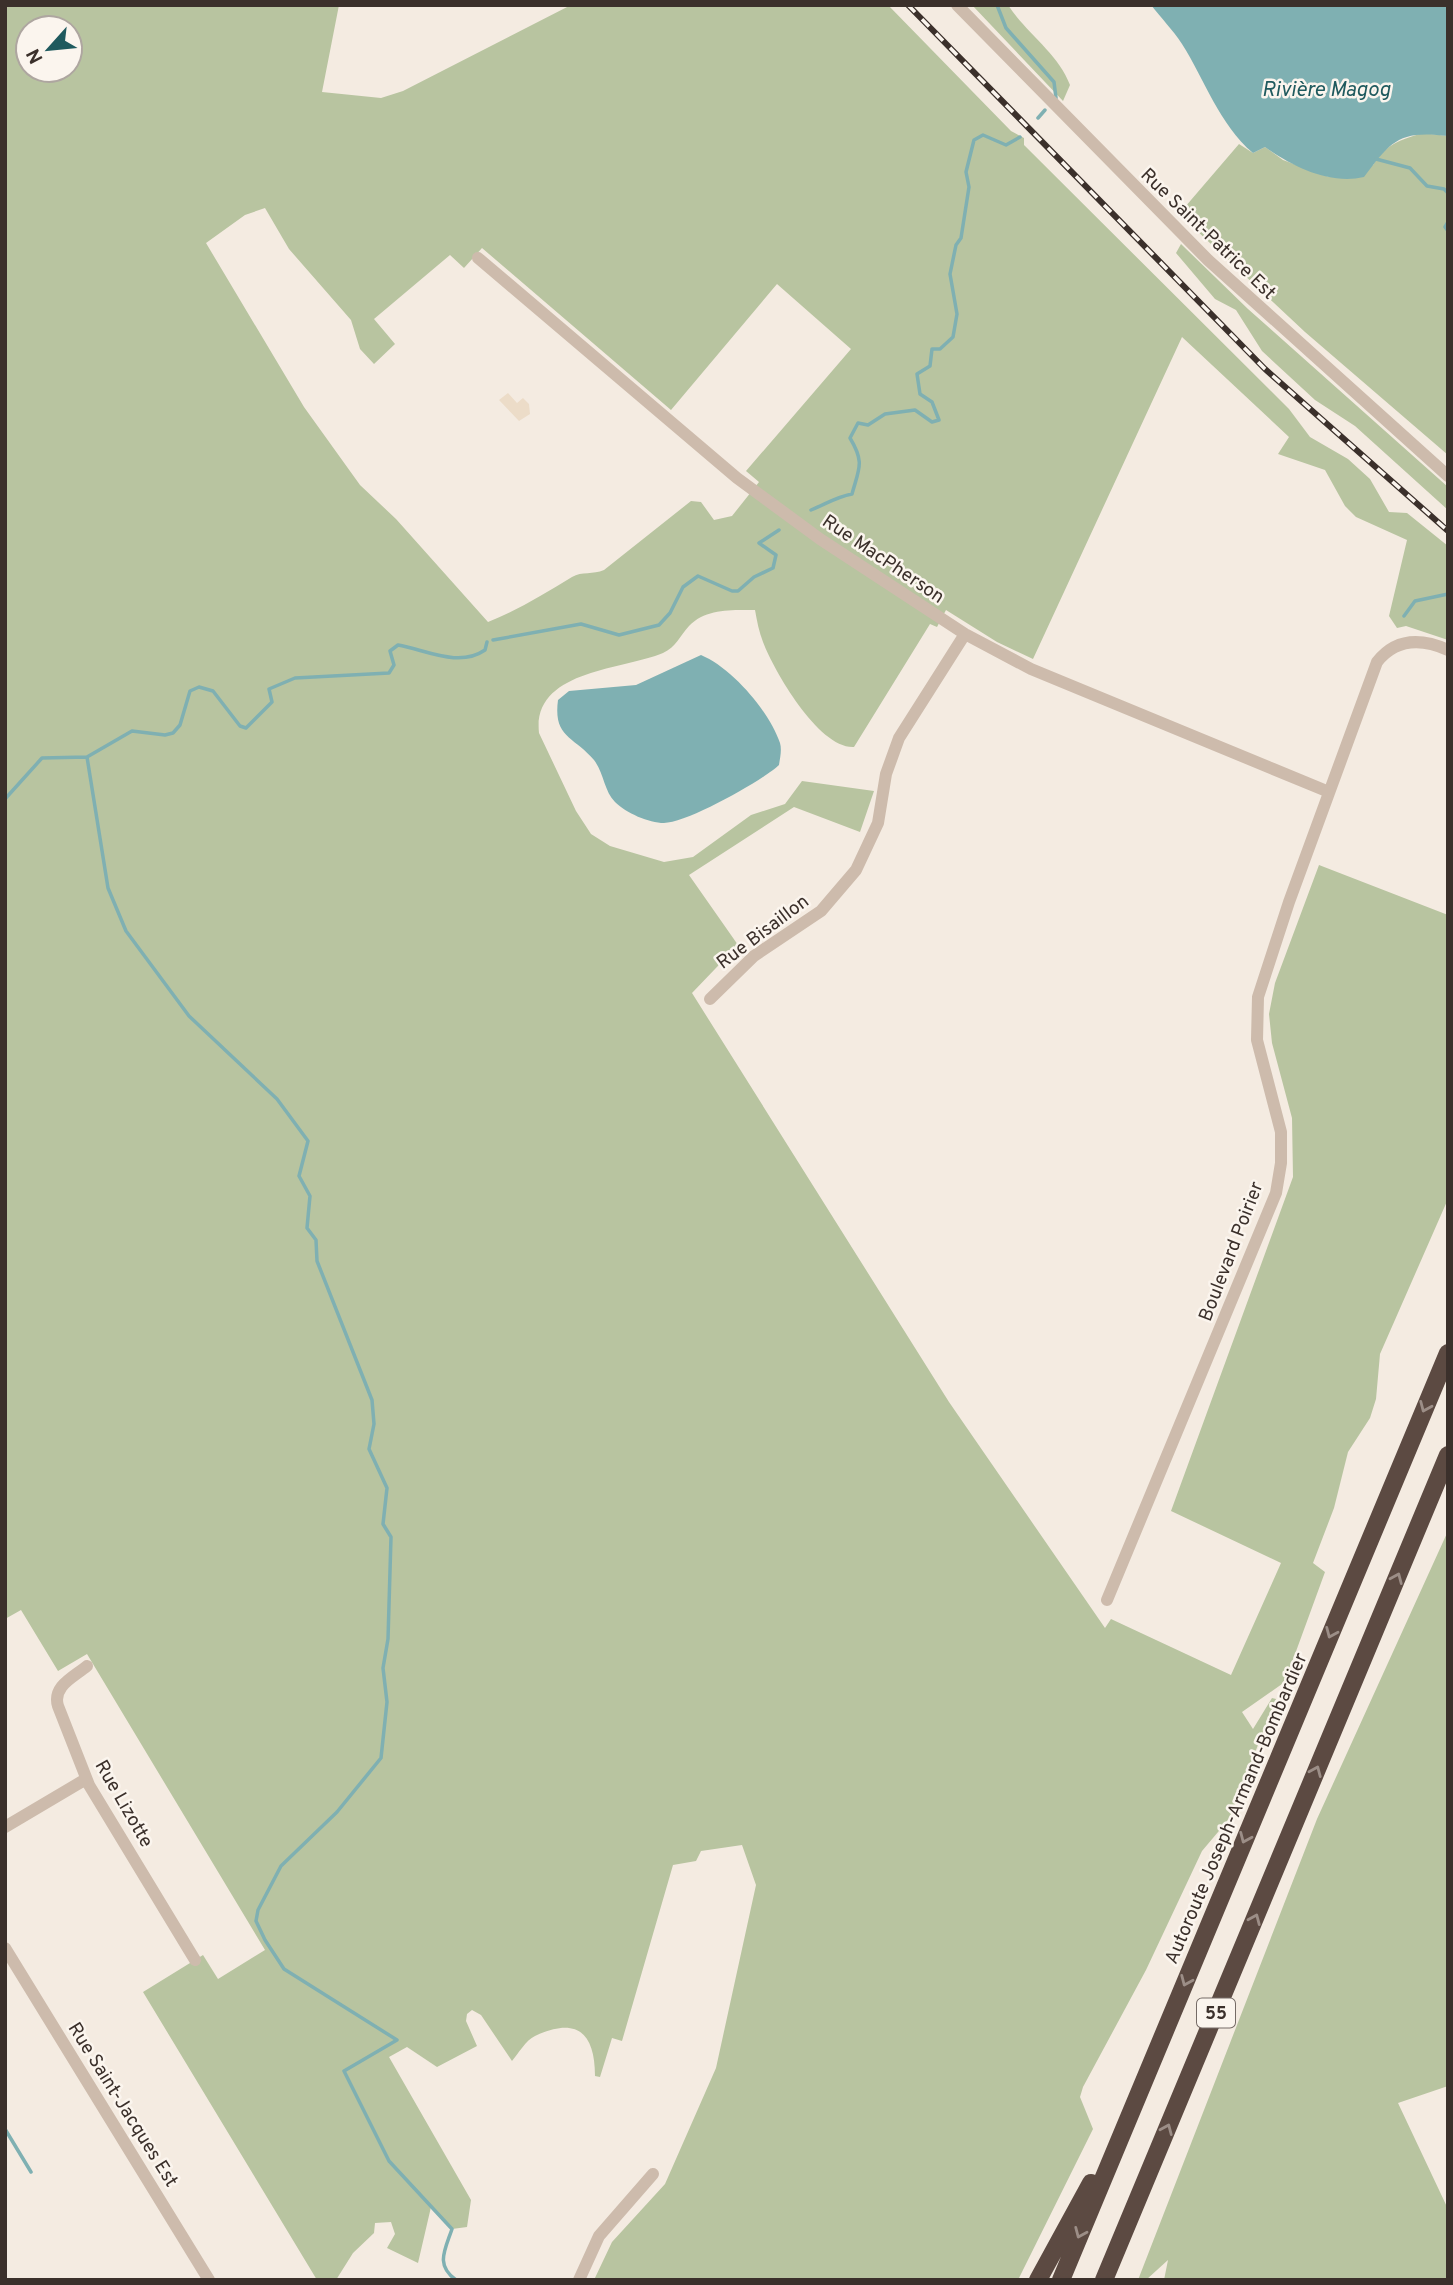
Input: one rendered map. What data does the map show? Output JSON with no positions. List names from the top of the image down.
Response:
{
  "streets": {
    "highway": ["Autoroute Joseph-Armand-Bombardier", "55"],
    "street": [
      "Rue Saint-Patrice Est",
      "Rue MacPherson",
      "Rue Bisaillon",
      "Boulevard Poirier",
      "Rue Lizotte",
      "Rue Saint-Jacques Est"
    ]
  },
  "crossings": [
    ["Rue MacPherson", "Rue Bisaillon"],
    ["Rue MacPherson", "Boulevard Poirier"]
  ],
  "water": ["Rivière Magog"],
  "north": "bottom left"
}
